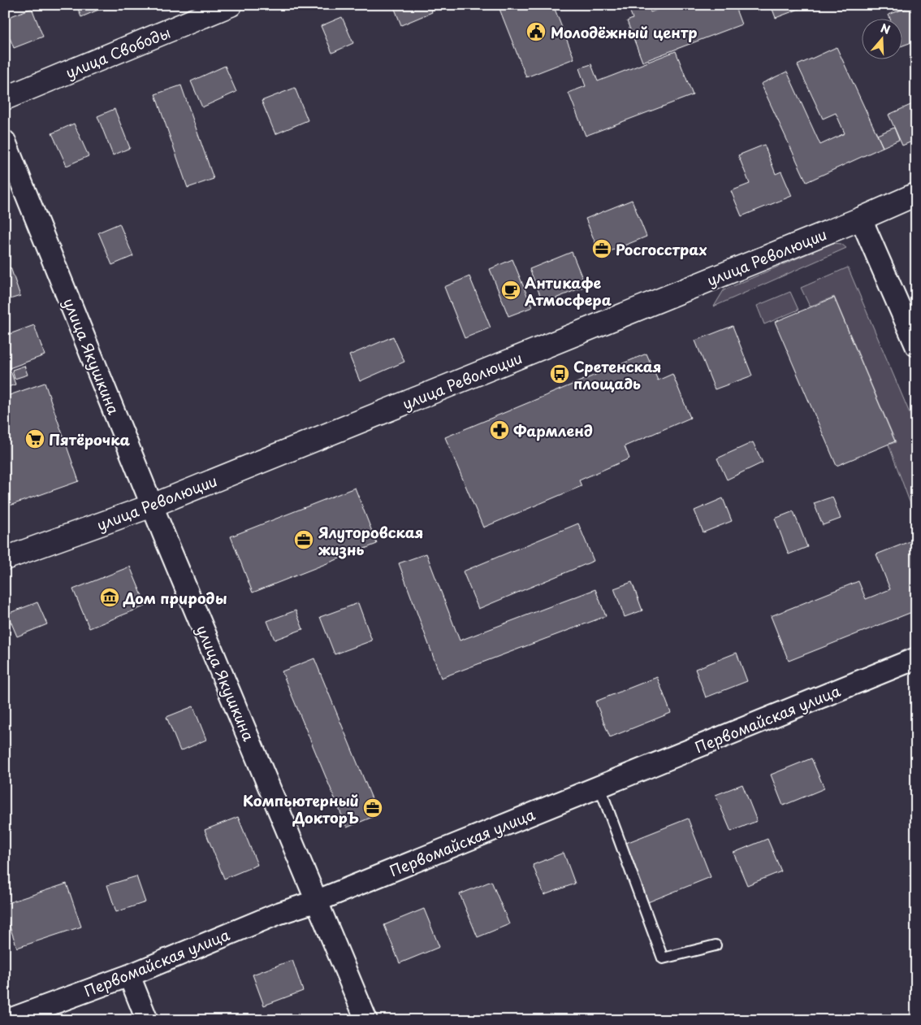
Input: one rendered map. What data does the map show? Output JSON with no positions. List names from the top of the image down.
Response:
{
  "streets": {
    "main road": ["улица Свободы", "улица Революции"],
    "street": ["улица Якушкина", "Первомайская улица"]
  },
  "crossings": [
    ["улица Революции", "улица Якушкина"],
    ["улица Якушкина", "Первомайская улица"]
  ],
  "places": {
    "public building": ["Молодёжный центр"],
    "office": ["Росгосстрах", "Ялуторовская жизнь", "Компьютерный ДокторЪ"],
    "cafe": ["Антикафе Атмосфера"],
    "bus stop": ["Сретенская площадь"],
    "pharmacy": ["Фармленд"],
    "supermarket": ["Пятёрочка"],
    "museum": ["Дом природы"]
  },
  "north": "top"
}
